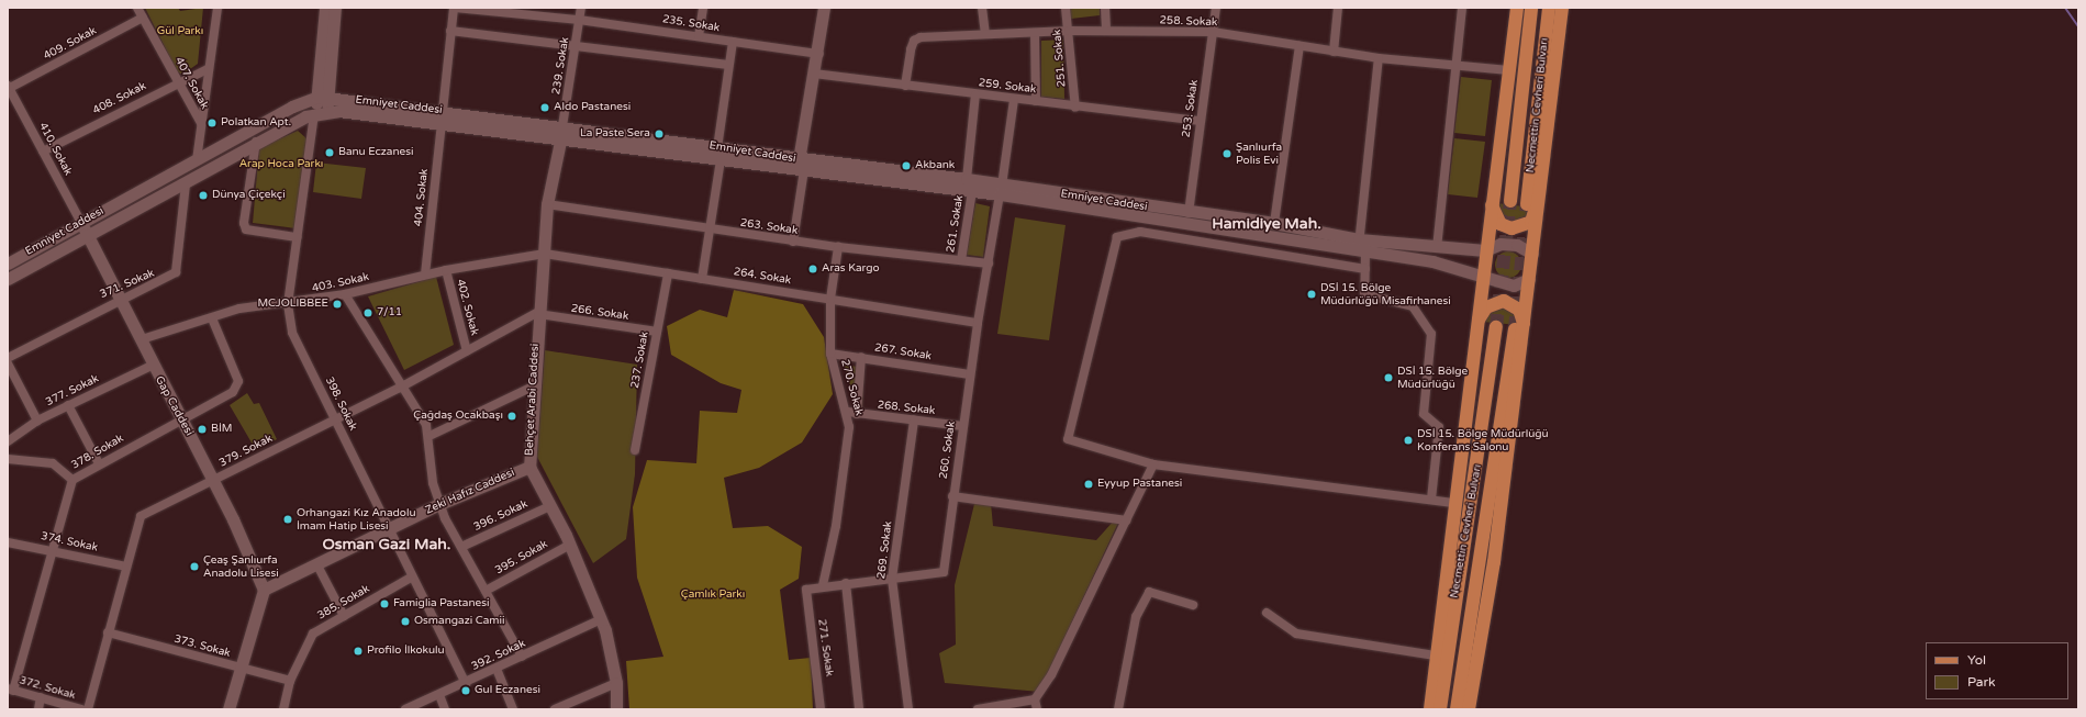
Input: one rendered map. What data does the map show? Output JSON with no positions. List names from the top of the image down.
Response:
{
  "streets": {
    "main road": [
      "Emniyet Caddesi",
      "Necmettin Cevheri Bulvarı",
      "Behçet Arabi Caddesi",
      "Gap Caddesi",
      "Zeki Hafız Caddesi"
    ],
    "street": [
      "258. Sokak",
      "235. Sokak",
      "409. Sokak",
      "251. Sokak",
      "239. Sokak",
      "407. Sokak",
      "259. Sokak",
      "408. Sokak",
      "253. Sokak",
      "410. Sokak",
      "404. Sokak",
      "261. Sokak",
      "263. Sokak",
      "264. Sokak",
      "403. Sokak",
      "371. Sokak",
      "402. Sokak",
      "266. Sokak",
      "267. Sokak",
      "237. Sokak",
      "270. Sokak",
      "377. Sokak",
      "398. Sokak",
      "268. Sokak",
      "260. Sokak",
      "379. Sokak",
      "378. Sokak",
      "396. Sokak",
      "374. Sokak",
      "269. Sokak",
      "395. Sokak",
      "385. Sokak",
      "373. Sokak",
      "271. Sokak",
      "392. Sokak",
      "372. Sokak"
    ]
  },
  "crossings": [
    ["258. Sokak", "251. Sokak"],
    ["258. Sokak", "259. Sokak"],
    ["258. Sokak", "253. Sokak"],
    ["235. Sokak", "239. Sokak"],
    ["235. Sokak", "404. Sokak"],
    ["409. Sokak", "407. Sokak"],
    ["409. Sokak", "410. Sokak"],
    ["251. Sokak", "259. Sokak"],
    ["239. Sokak", "Emniyet Caddesi"],
    ["239. Sokak", "Behçet Arabi Caddesi"],
    ["407. Sokak", "408. Sokak"],
    ["259. Sokak", "253. Sokak"],
    ["259. Sokak", "260. Sokak"],
    ["408. Sokak", "410. Sokak"],
    ["Emniyet Caddesi", "253. Sokak"],
    ["Emniyet Caddesi", "410. Sokak"],
    ["Emniyet Caddesi", "404. Sokak"],
    ["Emniyet Caddesi", "261. Sokak"],
    ["Emniyet Caddesi", "371. Sokak"],
    ["Emniyet Caddesi", "Behçet Arabi Caddesi"],
    ["Emniyet Caddesi", "398. Sokak"],
    ["Emniyet Caddesi", "Gap Caddesi"],
    ["Emniyet Caddesi", "260. Sokak"],
    ["410. Sokak", "Gap Caddesi"],
    ["404. Sokak", "403. Sokak"],
    ["261. Sokak", "263. Sokak"],
    ["263. Sokak", "270. Sokak"],
    ["263. Sokak", "Behçet Arabi Caddesi"],
    ["263. Sokak", "260. Sokak"],
    ["264. Sokak", "403. Sokak"],
    ["264. Sokak", "237. Sokak"],
    ["264. Sokak", "270. Sokak"],
    ["264. Sokak", "Behçet Arabi Caddesi"],
    ["264. Sokak", "260. Sokak"],
    ["403. Sokak", "402. Sokak"],
    ["403. Sokak", "Behçet Arabi Caddesi"],
    ["403. Sokak", "398. Sokak"],
    ["403. Sokak", "Gap Caddesi"],
    ["403. Sokak", "378. Sokak"],
    ["371. Sokak", "Gap Caddesi"],
    ["402. Sokak", "379. Sokak"],
    ["266. Sokak", "237. Sokak"],
    ["266. Sokak", "Behçet Arabi Caddesi"],
    ["266. Sokak", "379. Sokak"],
    ["267. Sokak", "270. Sokak"],
    ["267. Sokak", "260. Sokak"],
    ["270. Sokak", "268. Sokak"],
    ["270. Sokak", "260. Sokak"],
    ["377. Sokak", "Gap Caddesi"],
    ["Behçet Arabi Caddesi", "379. Sokak"],
    ["Behçet Arabi Caddesi", "Zeki Hafız Caddesi"],
    ["Behçet Arabi Caddesi", "396. Sokak"],
    ["Behçet Arabi Caddesi", "395. Sokak"],
    ["Behçet Arabi Caddesi", "392. Sokak"],
    ["398. Sokak", "379. Sokak"],
    ["398. Sokak", "Zeki Hafız Caddesi"],
    ["398. Sokak", "385. Sokak"],
    ["398. Sokak", "392. Sokak"],
    ["Gap Caddesi", "379. Sokak"],
    ["Gap Caddesi", "378. Sokak"],
    ["Gap Caddesi", "Zeki Hafız Caddesi"],
    ["268. Sokak", "260. Sokak"],
    ["268. Sokak", "269. Sokak"],
    ["260. Sokak", "269. Sokak"],
    ["260. Sokak", "271. Sokak"],
    ["379. Sokak", "374. Sokak"],
    ["379. Sokak", "373. Sokak"],
    ["378. Sokak", "374. Sokak"],
    ["378. Sokak", "372. Sokak"],
    ["385. Sokak", "373. Sokak"]
  ],
  "districts": ["Hamidiye Mah.", "Osman Gazi Mah."],
  "parks": ["Gül Parkı", "Arap Hoca Parkı", "Çamlık Parkı"],
  "places": [
    "Aldo Pastanesi",
    "Polatkan Apt.",
    "La Paste Sera",
    "Banu Eczanesi",
    "Şanlıurfa Polis Evi",
    "Akbank",
    "Dünya Çiçekçi",
    "Aras Kargo",
    "DSİ 15. Bölge Müdürlüğü Misafirhanesi",
    "MCJOLIBBEE",
    "7/11",
    "DSİ 15. Bölge Müdürlüğü",
    "Çağdaş Ocakbaşı",
    "BİM",
    "DSİ 15. Bölge Müdürlüğü Konferans Salonu",
    "Eyyup Pastanesi",
    "Orhangazi Kız Anadolu İmam Hatip Lisesi",
    "Çeaş Şanlıurfa Anadolu Lisesi",
    "Famiglia Pastanesi",
    "Osmangazi Camii",
    "Profilo İlkokulu",
    "Gul Eczanesi"
  ],
  "legend": ["Yol", "Park"]
}
